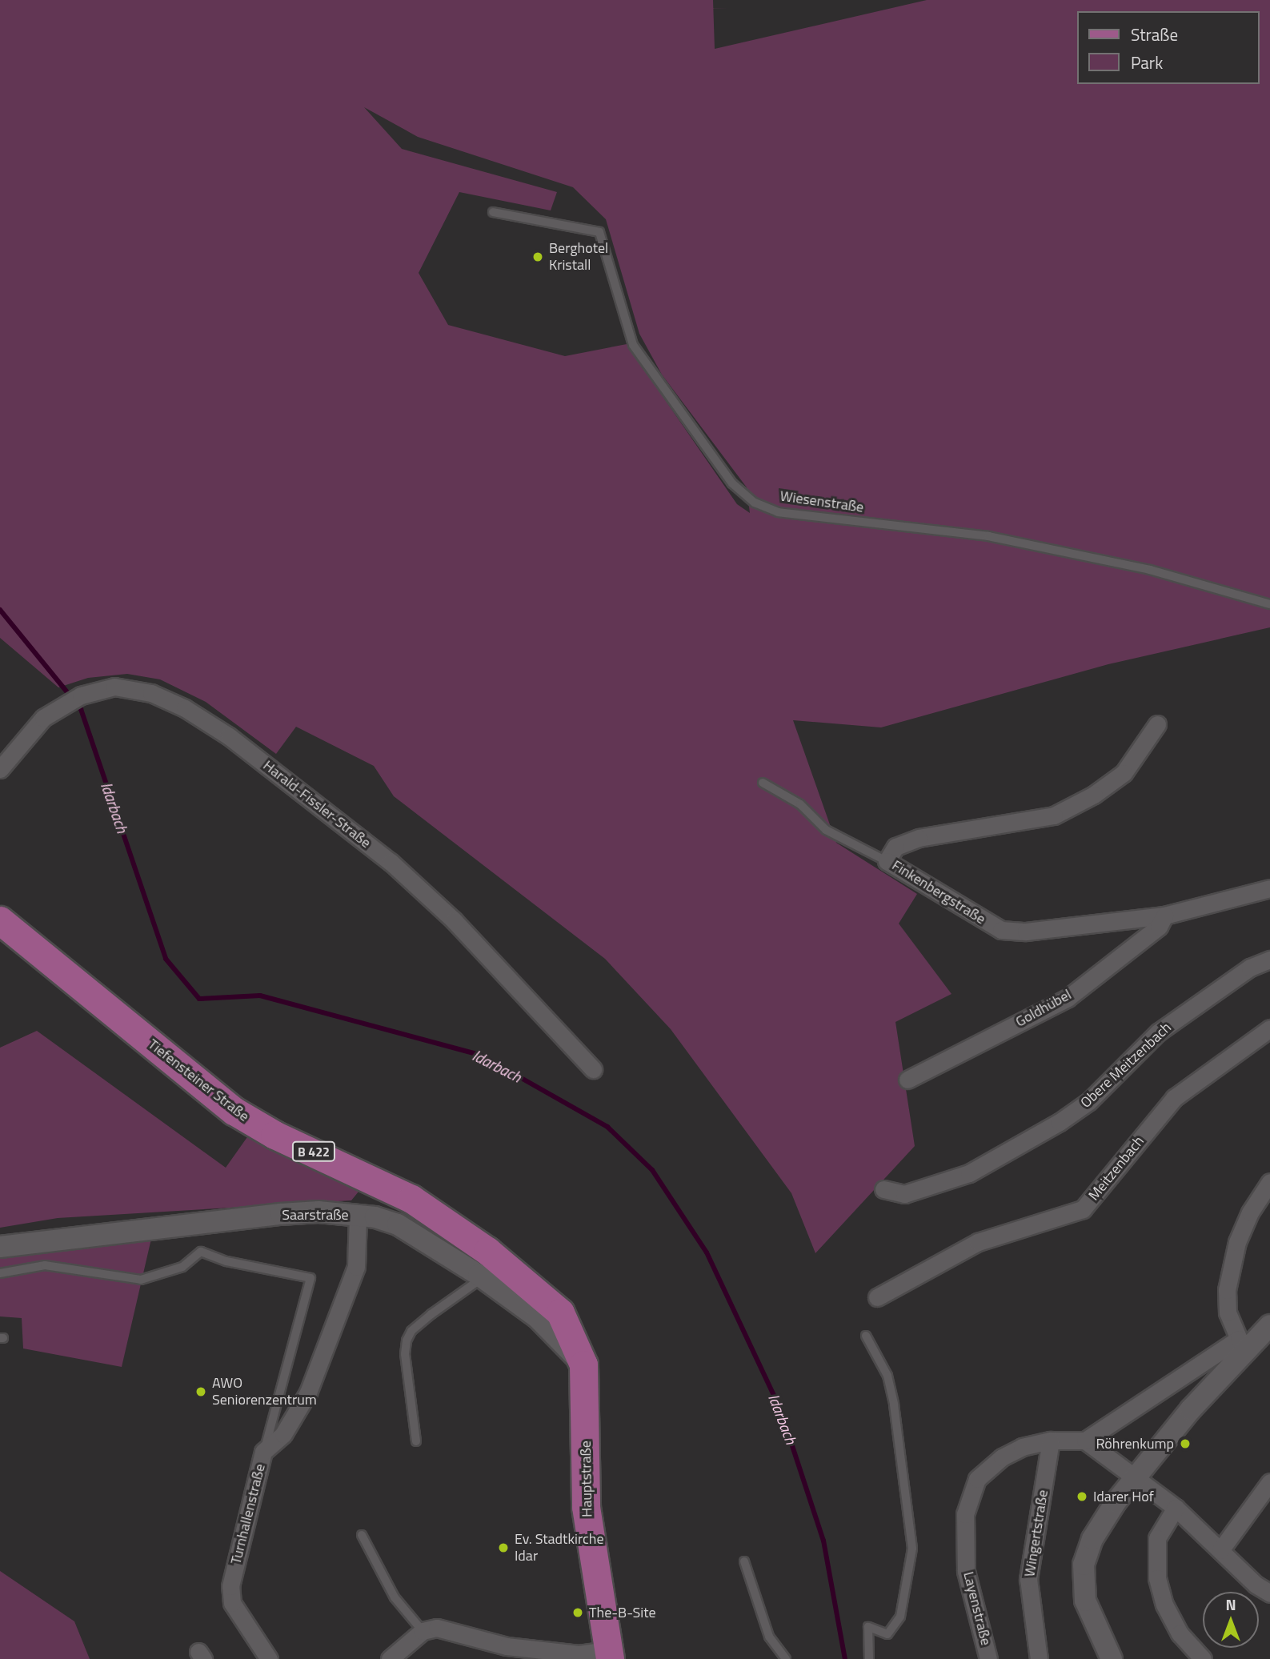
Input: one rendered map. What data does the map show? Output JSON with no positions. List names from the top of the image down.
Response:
{
  "streets": {
    "main road": ["Tiefensteiner Straße", "B 422", "Hauptstraße"],
    "street": [
      "Harald-Fissler-Straße",
      "Finkenbergstraße",
      "Goldhübel",
      "Obere Meitzenbach",
      "Meitzenbach",
      "Saarstraße",
      "Turnhallenstraße",
      "Wingertstraße",
      "Layenstraße"
    ],
    "lane": ["Wiesenstraße"]
  },
  "crossings": [
    ["Finkenbergstraße", "Goldhübel"],
    ["Tiefensteiner Straße", "Saarstraße"],
    ["Tiefensteiner Straße", "Hauptstraße"],
    ["Saarstraße", "Hauptstraße"],
    ["Saarstraße", "Turnhallenstraße"],
    ["Wingertstraße", "Layenstraße"]
  ],
  "water": ["Idarbach"],
  "places": [
    "Berghotel Kristall",
    "AWO Seniorenzentrum",
    "Röhrenkump",
    "Idarer Hof",
    "Ev. Stadtkirche Idar",
    "The-B-Site"
  ],
  "legend": ["Straße", "Park"],
  "north": "top"
}
